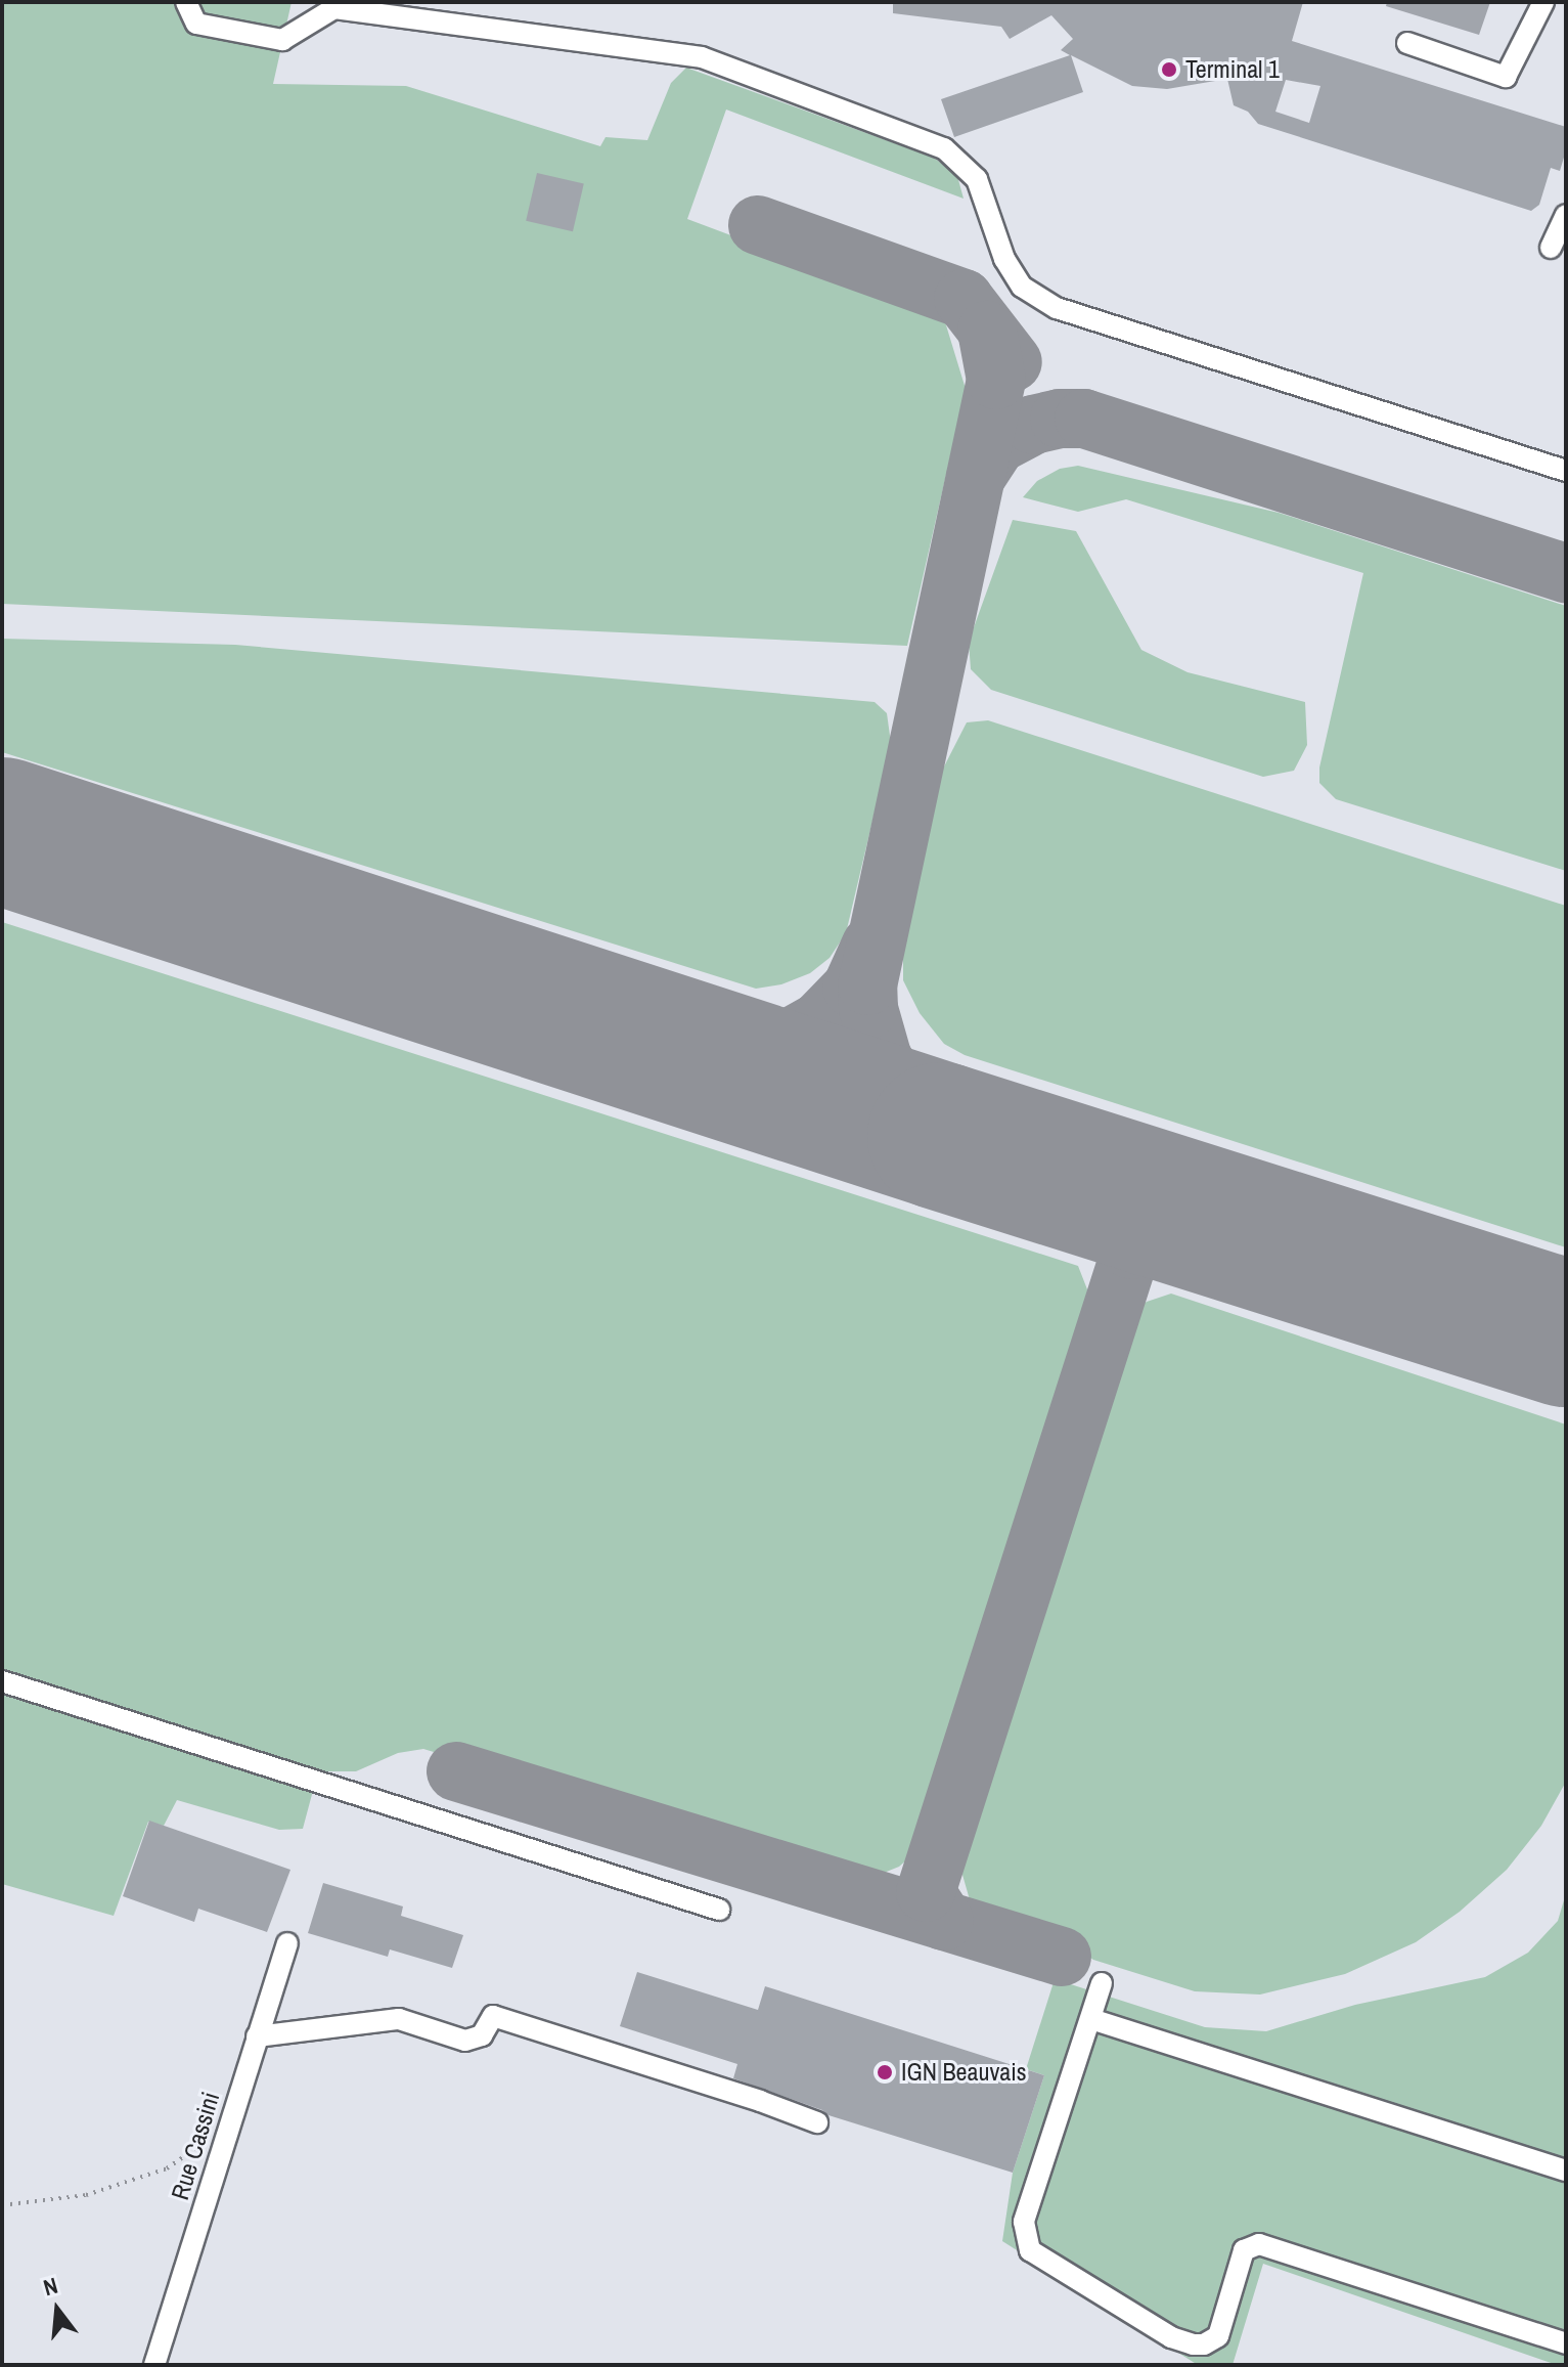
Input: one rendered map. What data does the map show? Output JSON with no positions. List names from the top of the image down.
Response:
{
  "streets": {
    "lane": ["Rue Cassini"]
  },
  "places": ["Terminal 1", "IGN Beauvais"],
  "north": "top"
}
